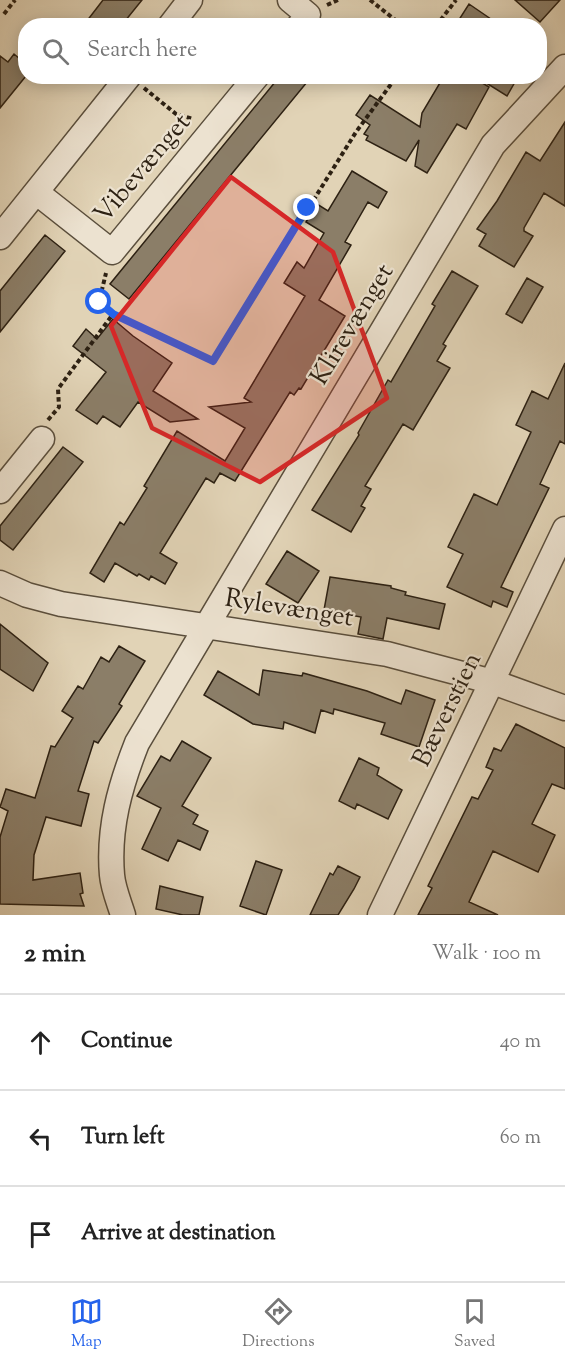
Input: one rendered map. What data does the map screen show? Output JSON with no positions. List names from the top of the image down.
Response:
{
  "streets": {
    "street": [
      "Vibevænget",
      "Klirevænget",
      "Rylevænget",
      "Bæverstien"
    ]
  },
  "crossings": [
    ["Klirevænget", "Rylevænget"],
    ["Rylevænget", "Bæverstien"]
  ],
  "page": {
    "search": "Search here",
    "heading": ["2 min", "Walk · 100 m"],
    "list": [
      ["Continue", "40 m"],
      ["Turn left", "60 m"],
      "Arrive at destination"
    ],
    "nav": ["Map", "Directions", "Saved"]
  }
}
